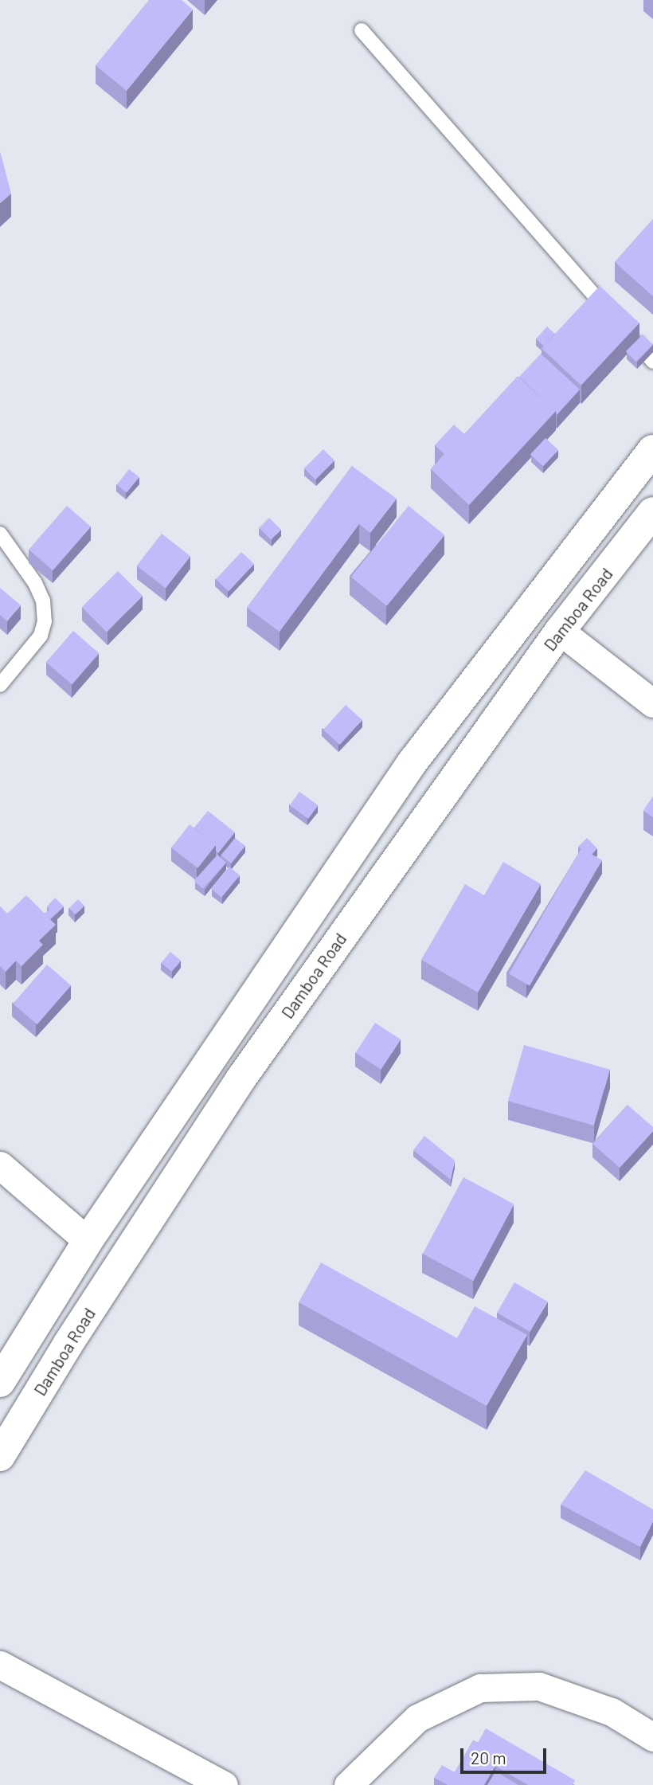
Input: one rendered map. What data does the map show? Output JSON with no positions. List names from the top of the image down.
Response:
{
  "streets": {
    "main road": ["Damboa Road"]
  },
  "scale_bar": "20 m"
}
